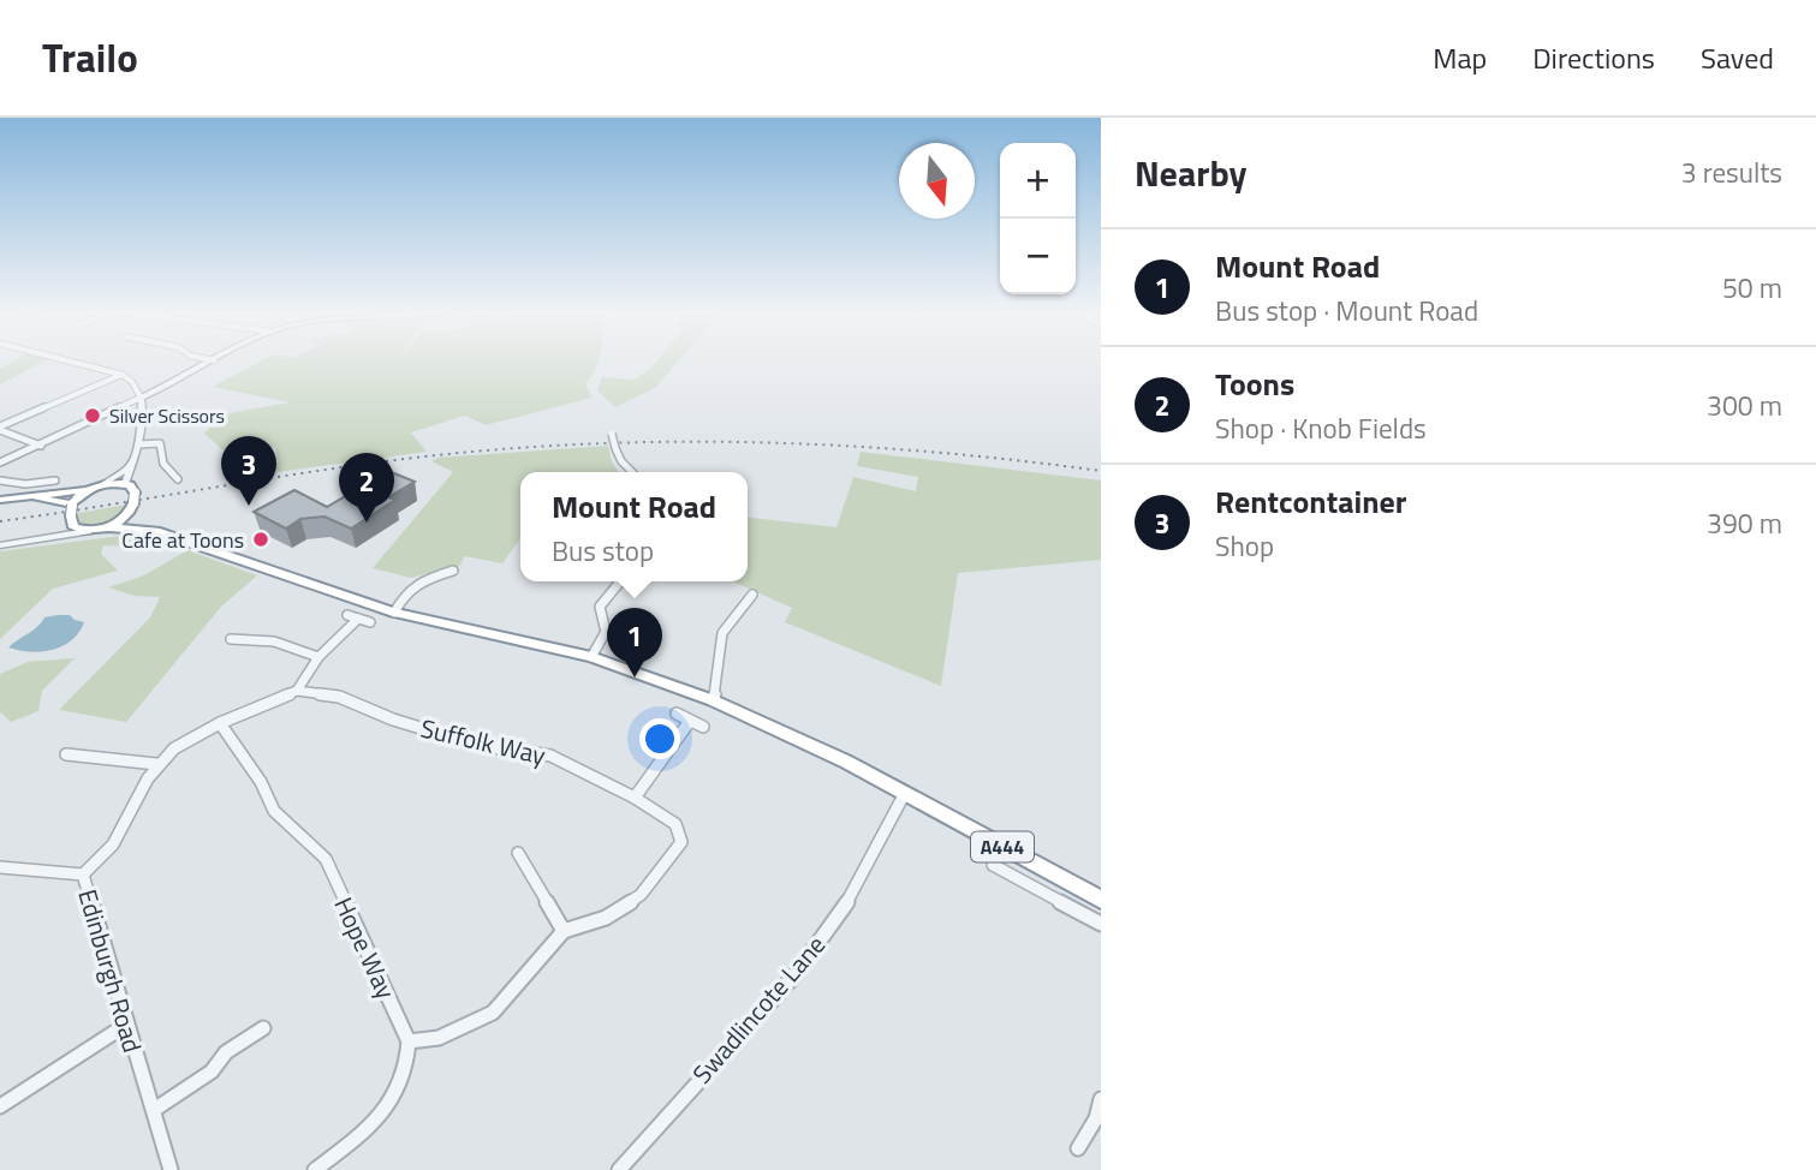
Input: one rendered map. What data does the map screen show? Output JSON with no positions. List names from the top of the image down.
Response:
{
  "streets": {
    "highway": ["A444"],
    "street": [
      "Suffolk Way",
      "Hope Way",
      "Edinburgh Road",
      "Swadlincote Lane"
    ]
  },
  "crossings": [
    ["A444", "Swadlincote Lane"],
    ["Hope Way", "Edinburgh Road"]
  ],
  "places": ["Silver Scissors", "Cafe at Toons"],
  "north": "bottom",
  "page": {
    "header": "Trailo",
    "nav": ["Map", "Directions", "Saved"],
    "heading": ["Nearby", "3 results"],
    "map_buttons": ["+", "−"],
    "list": [
      {
        "mark": "1",
        "name": "Mount Road",
        "note": "Bus stop · Mount Road",
        "value": "50 m"
      },
      {
        "mark": "2",
        "name": "Toons",
        "note": "Shop · Knob Fields",
        "value": "300 m"
      },
      {
        "mark": "3",
        "name": "Rentcontainer",
        "note": "Shop",
        "value": "390 m"
      }
    ],
    "pins": ["3", "2", "1"],
    "popup": ["Mount Road", "Bus stop"]
  }
}
